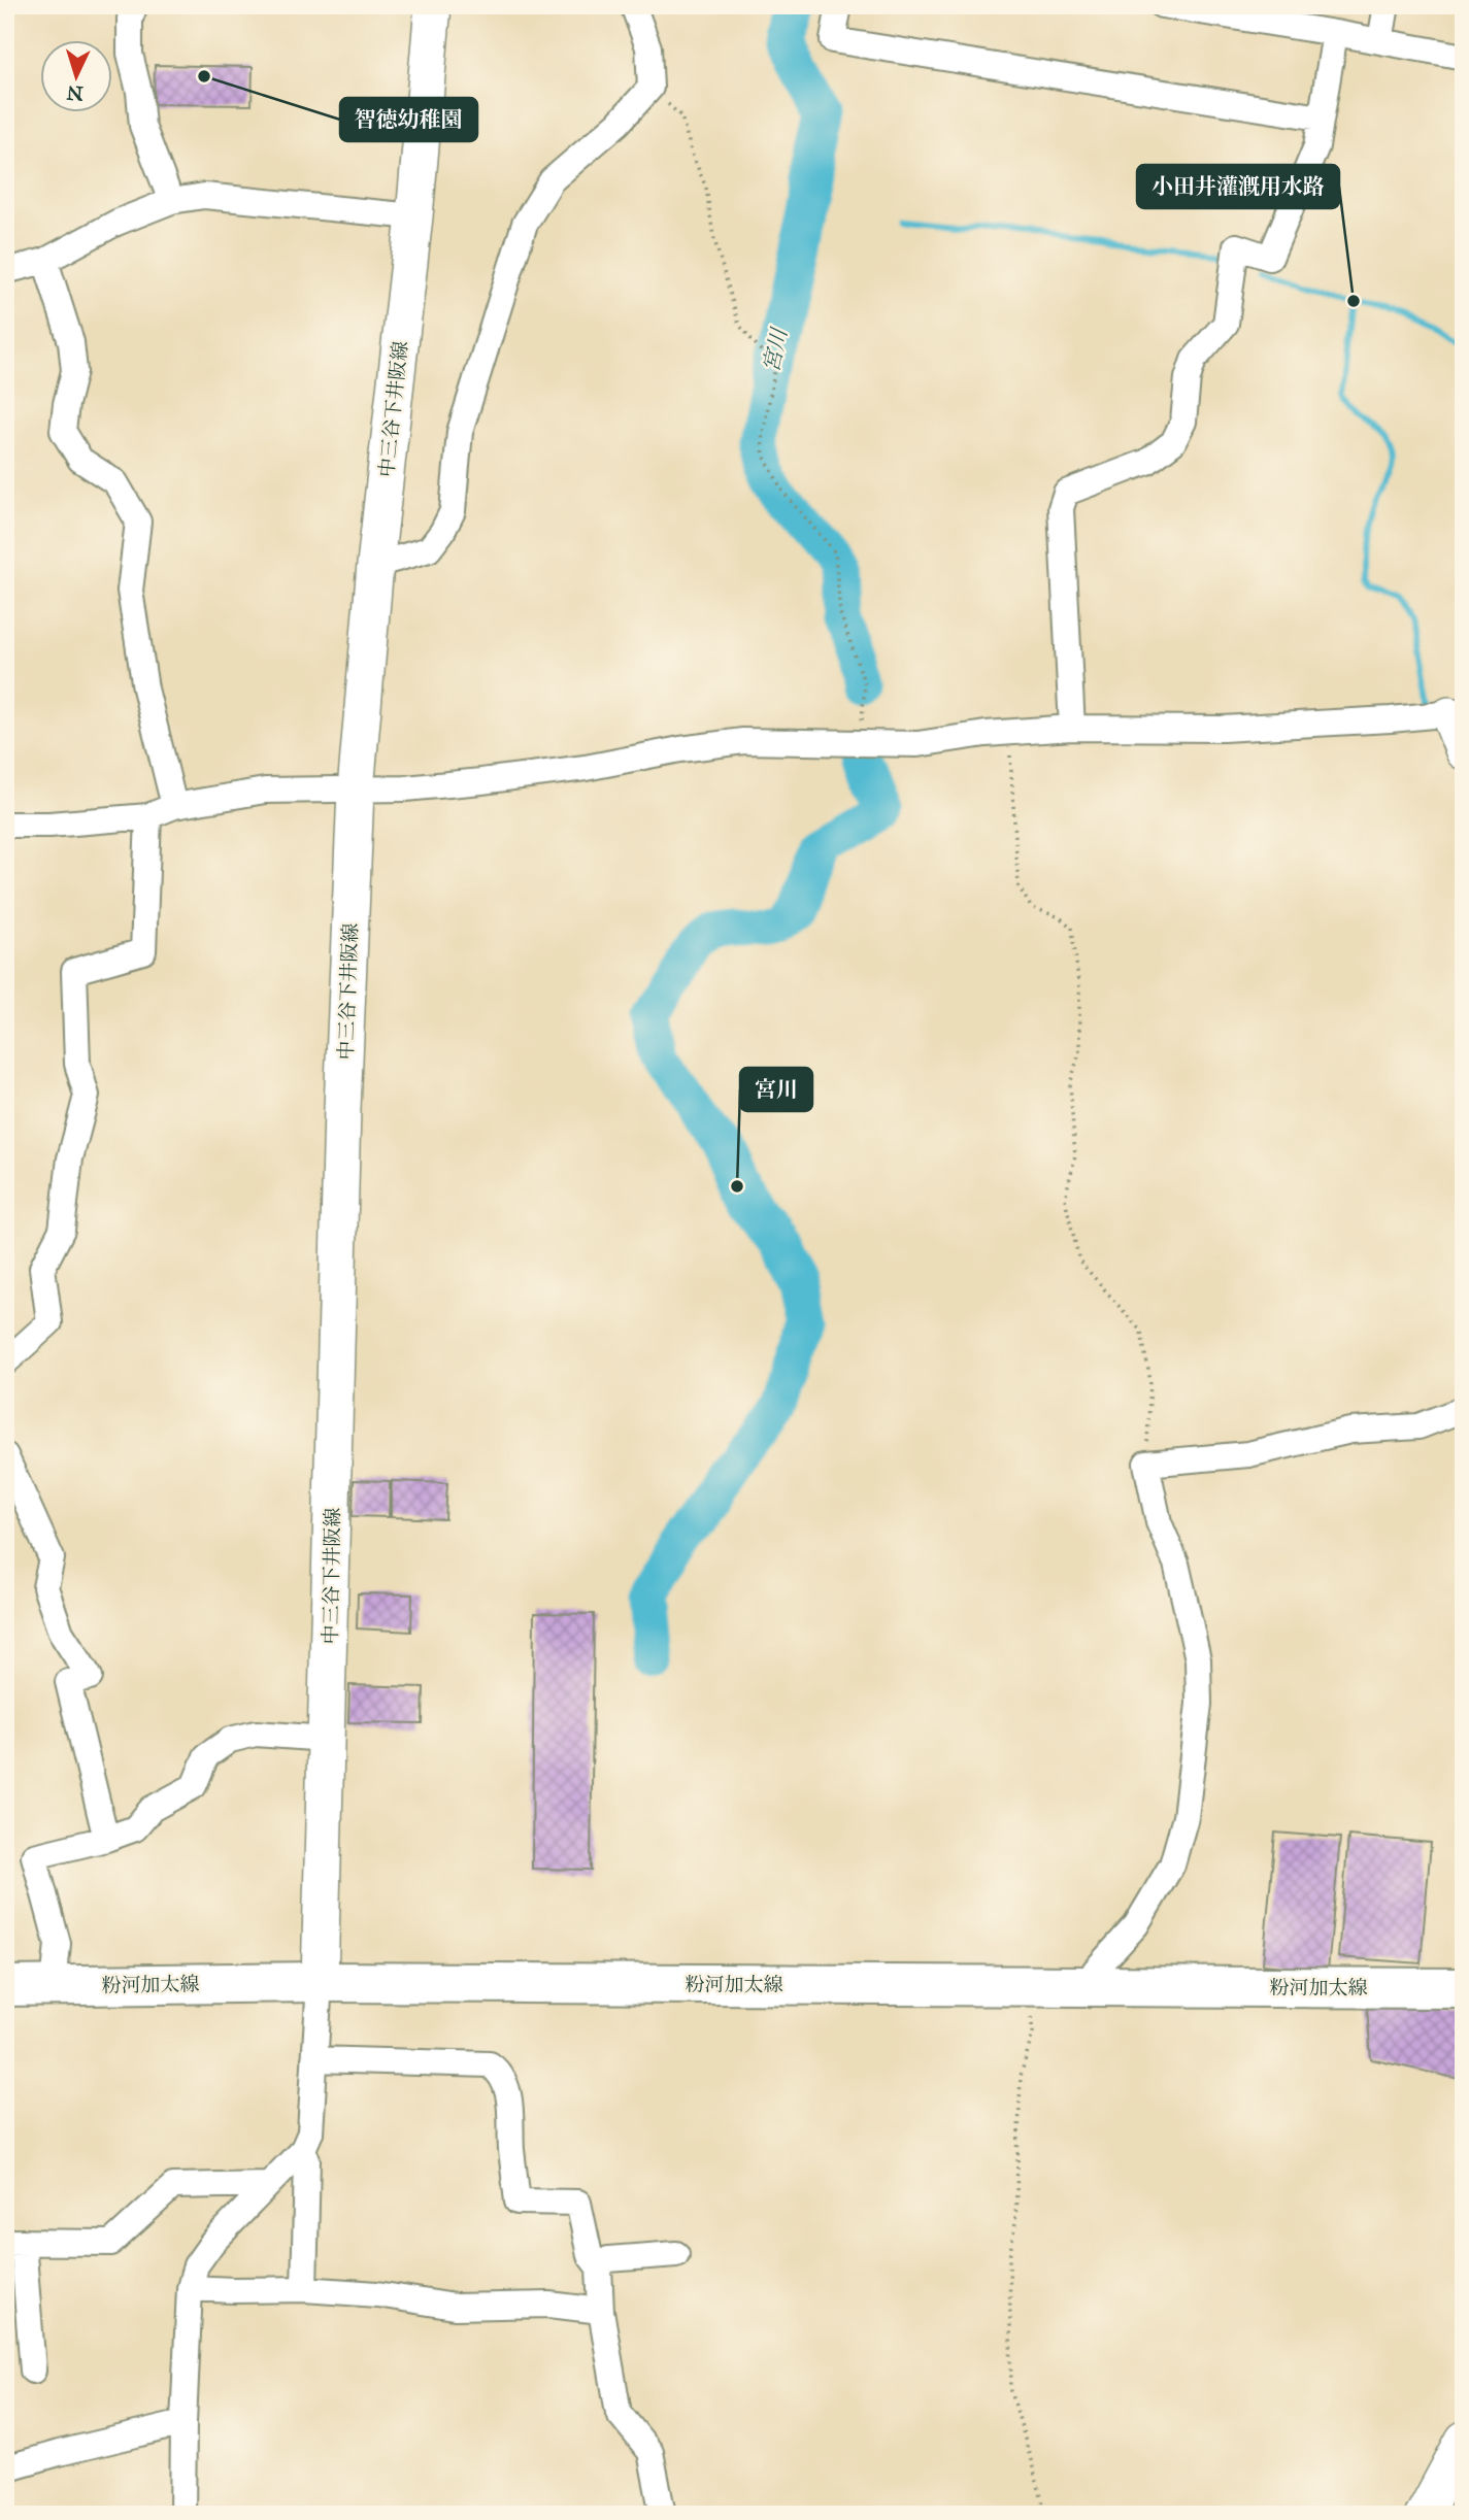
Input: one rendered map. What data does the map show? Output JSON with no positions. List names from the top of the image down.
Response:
{
  "streets": {
    "main road": ["中三谷下井阪線", "粉河加太線"]
  },
  "crossings": [
    ["中三谷下井阪線", "粉河加太線"]
  ],
  "water": ["宮川"],
  "places": ["智徳幼稚園", "小田井灌漑用水路", "宮川"],
  "north": "bottom"
}
